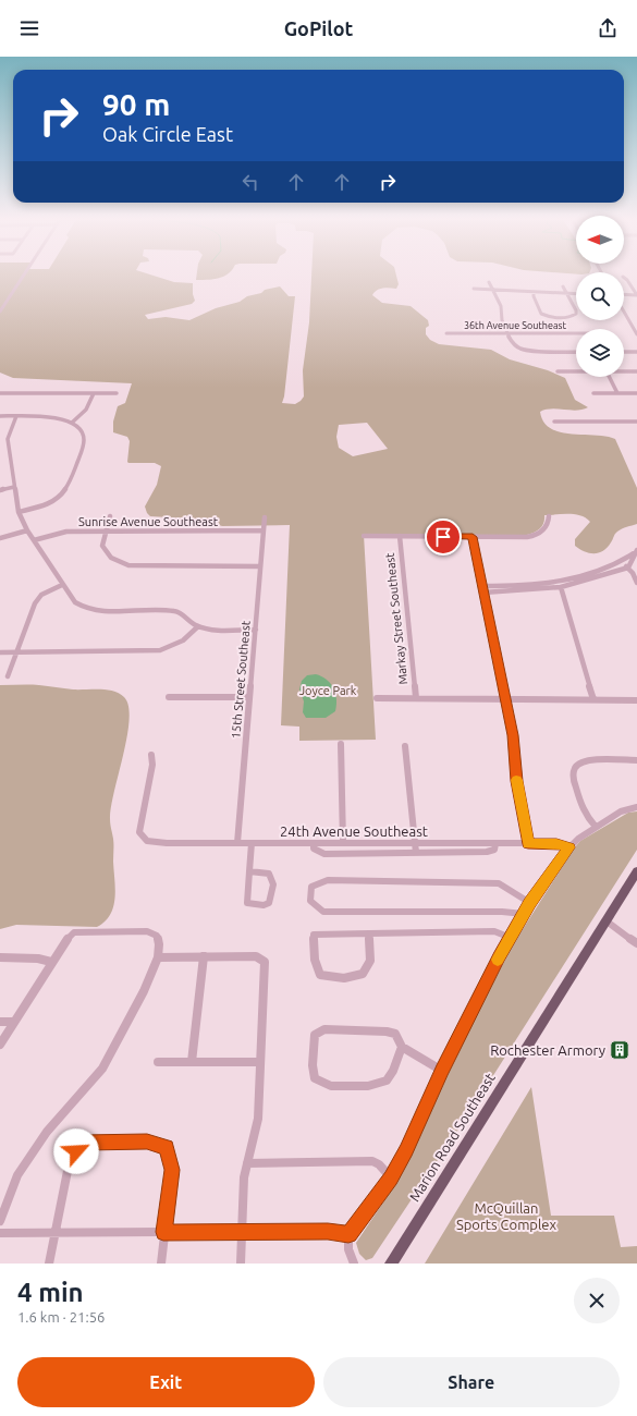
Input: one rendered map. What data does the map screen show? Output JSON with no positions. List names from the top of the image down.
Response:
{
  "streets": {
    "main road": ["Marion Road Southeast"],
    "street": [
      "36th Avenue Southeast",
      "Sunrise Avenue Southeast",
      "Markay Street Southeast",
      "15th Street Southeast",
      "24th Avenue Southeast"
    ]
  },
  "crossings": [
    ["Sunrise Avenue Southeast", "15th Street Southeast"],
    ["15th Street Southeast", "24th Avenue Southeast"]
  ],
  "parks": ["Joyce Park", "McQuillan Sports Complex"],
  "places": {
    "building": ["Rochester Armory"]
  },
  "north": "left",
  "page": {
    "header": "GoPilot",
    "turn": ["90 m", "Oak Circle East"],
    "heading": ["4 min", "1.6 km · 21:56"],
    "buttons": ["Exit", "Share"]
  }
}
